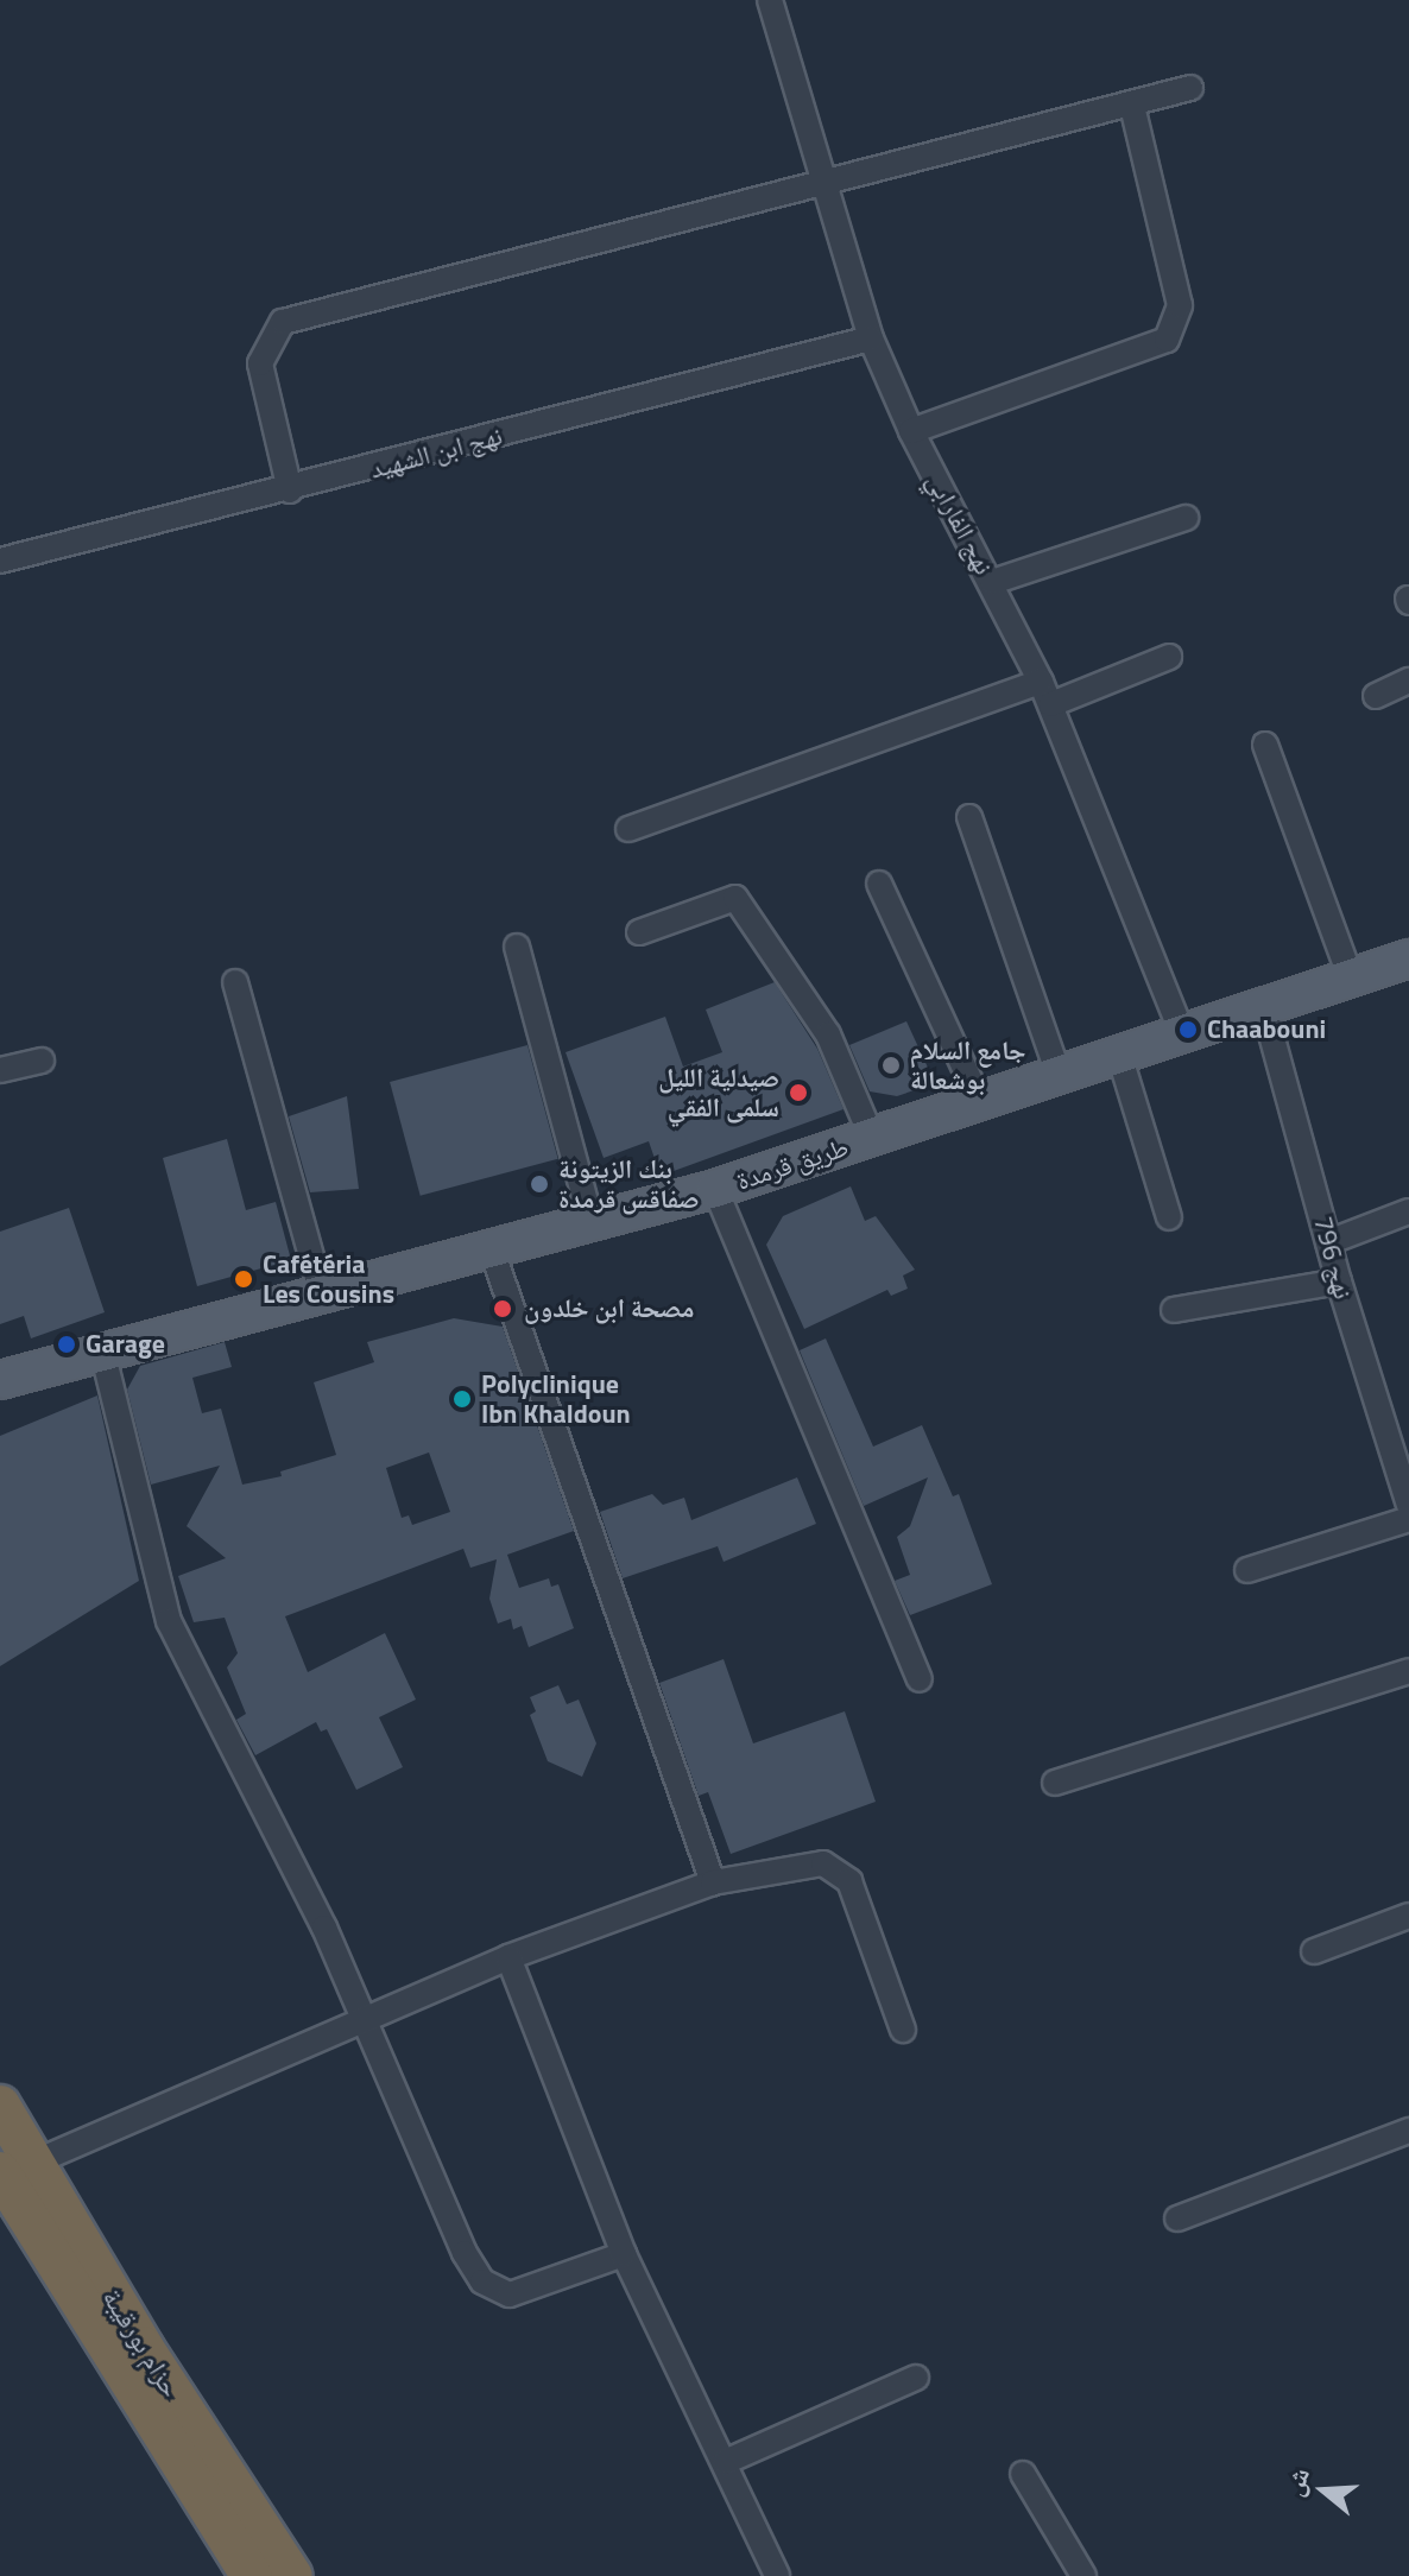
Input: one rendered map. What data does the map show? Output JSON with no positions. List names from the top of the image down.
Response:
{
  "streets": {
    "highway": ["حزام بورقيبة"],
    "main road": ["طريق قرمدة"],
    "street": ["نهج ابن الشهيد", "نهج الفارابي", "نهج 796"]
  },
  "crossings": [
    ["نهج ابن الشهيد", "نهج الفارابي"],
    ["نهج الفارابي", "طريق قرمدة"],
    ["طريق قرمدة", "نهج 796"]
  ],
  "places": [
    "Chaabouni",
    "جامع السلام بوشعالة",
    "صيدلية الليل سلمى الفقي",
    "بنك الزيتونة صفاقس قرمدة",
    "Cafétéria Les Cousins",
    "مصحة ابن خلدون",
    "Garage",
    "Polyclinique Ibn Khaldoun"
  ],
  "north": "left"
}
